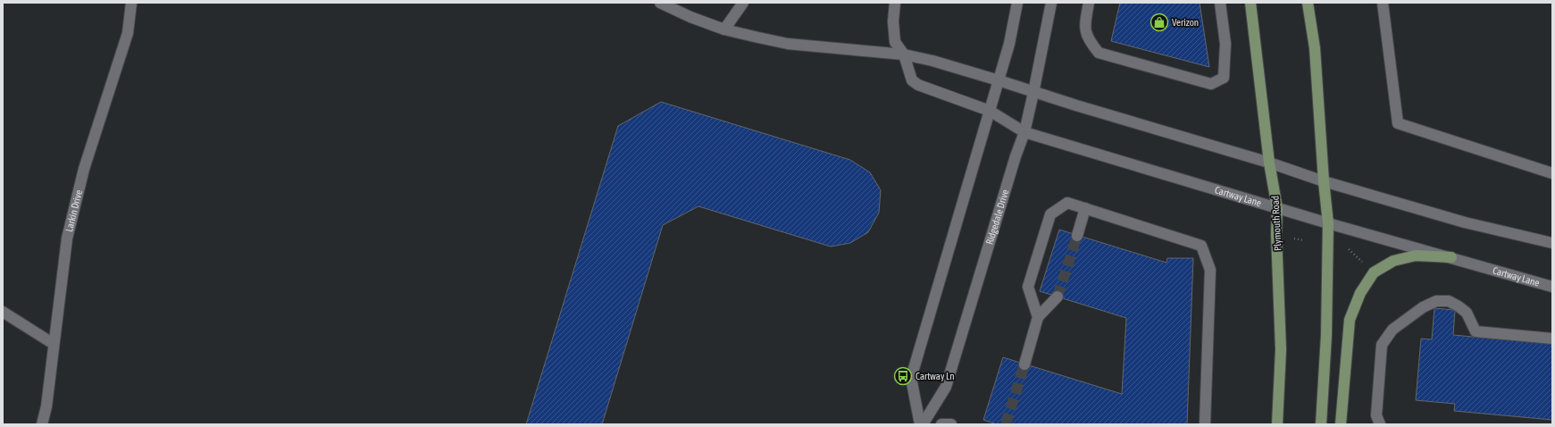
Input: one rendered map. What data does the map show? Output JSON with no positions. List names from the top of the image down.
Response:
{
  "streets": {
    "main road": ["Plymouth Road"],
    "street": ["Cartway Lane", "Larkin Drive", "Ridgedale Drive"]
  },
  "crossings": [
    ["Cartway Lane", "Ridgedale Drive"],
    ["Cartway Lane", "Plymouth Road"]
  ],
  "places": {
    "shop": ["Verizon"],
    "bus stop": ["Cartway Ln"]
  }
}
